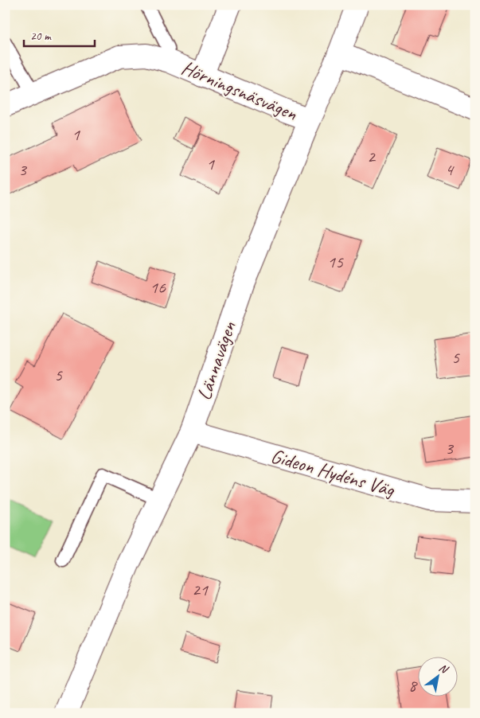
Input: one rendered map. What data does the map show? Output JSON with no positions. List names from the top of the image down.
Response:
{
  "streets": {
    "street": ["Hörningsnäsvägen", "Lännavägen", "Gideon Hydéns Väg"]
  },
  "crossings": [
    ["Hörningsnäsvägen", "Lännavägen"],
    ["Lännavägen", "Gideon Hydéns Väg"]
  ],
  "house_numbers": [
    "1",
    "2",
    "1",
    "3",
    "4",
    "15",
    "16",
    "5",
    "5",
    "3",
    "21",
    "8"
  ],
  "scale_bar": "20 m",
  "north": "top right"
}
